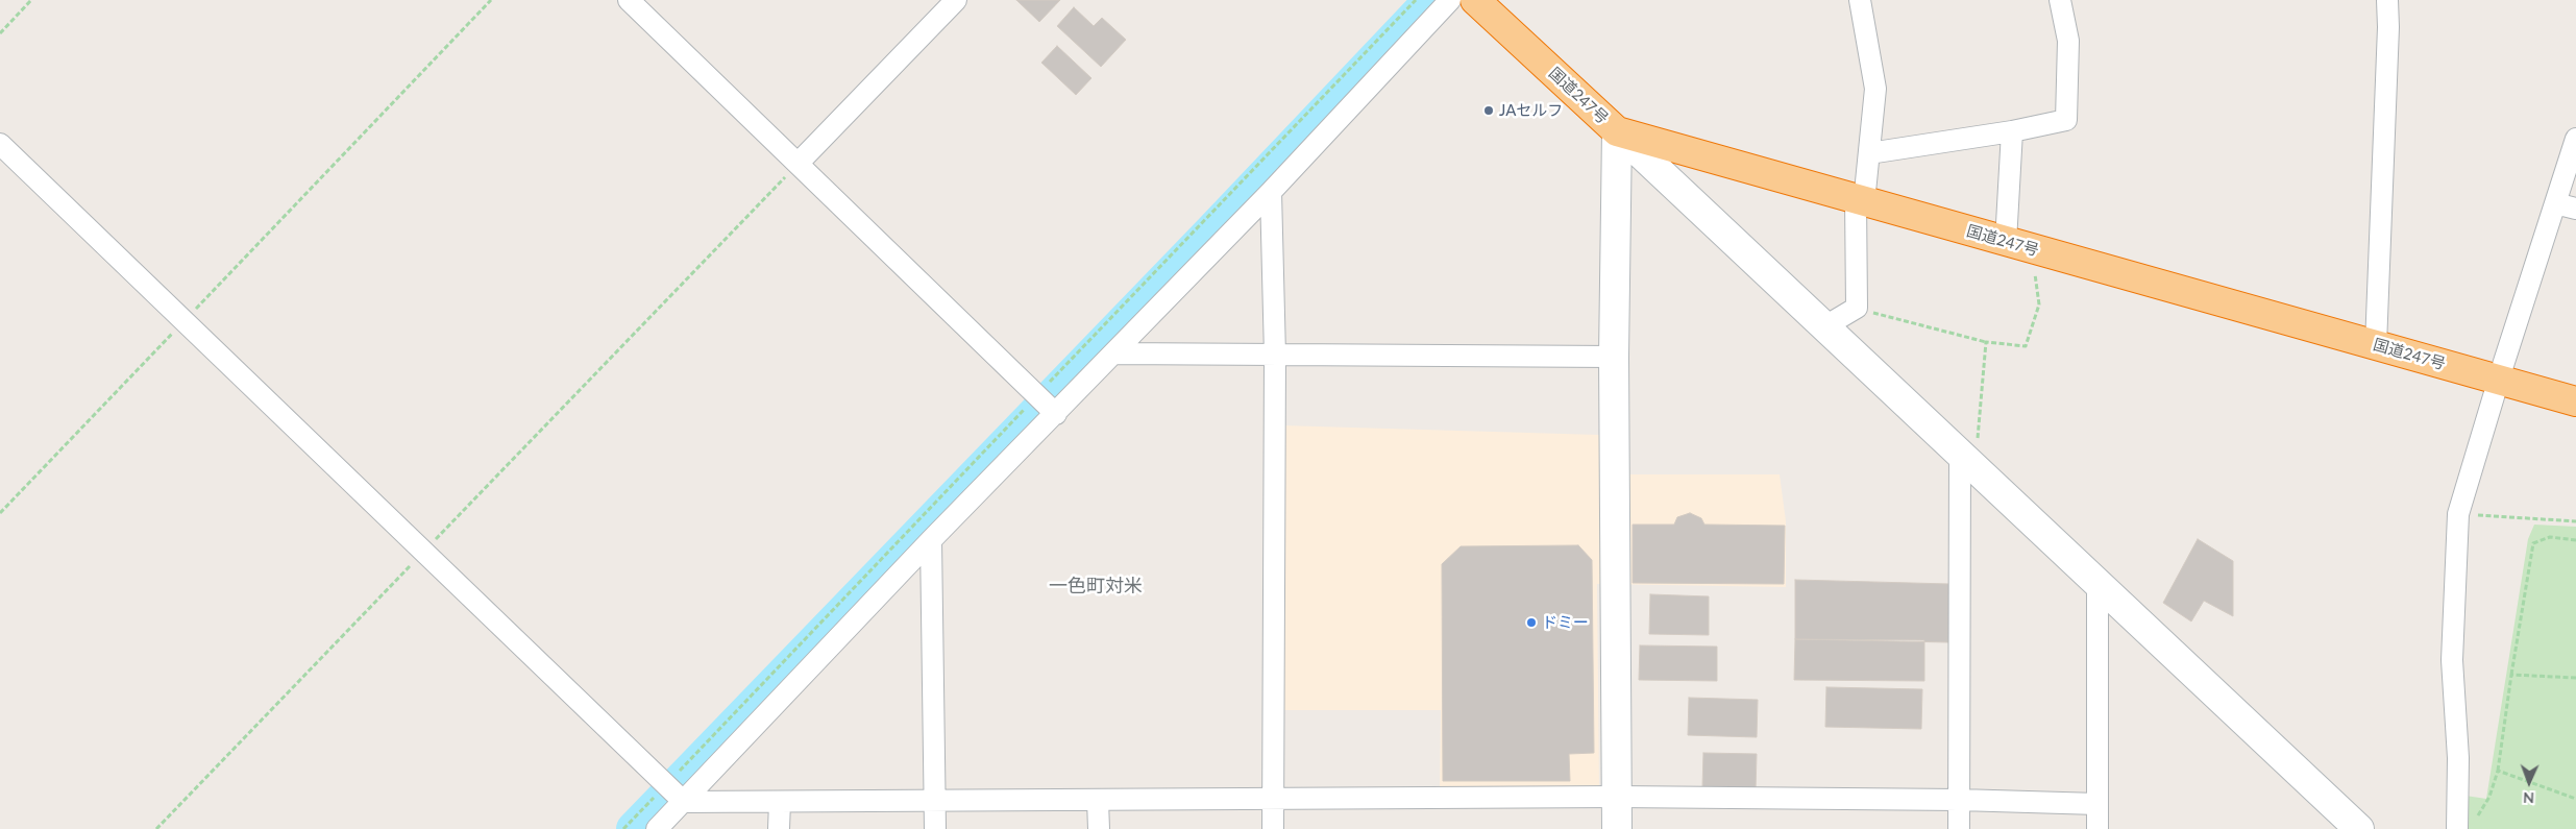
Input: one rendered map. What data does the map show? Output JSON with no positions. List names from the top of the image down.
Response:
{
  "streets": {
    "highway": ["国道247号"]
  },
  "districts": ["一色町対米"],
  "places": ["JAセルフ", "ドミー"],
  "north": "bottom"
}
